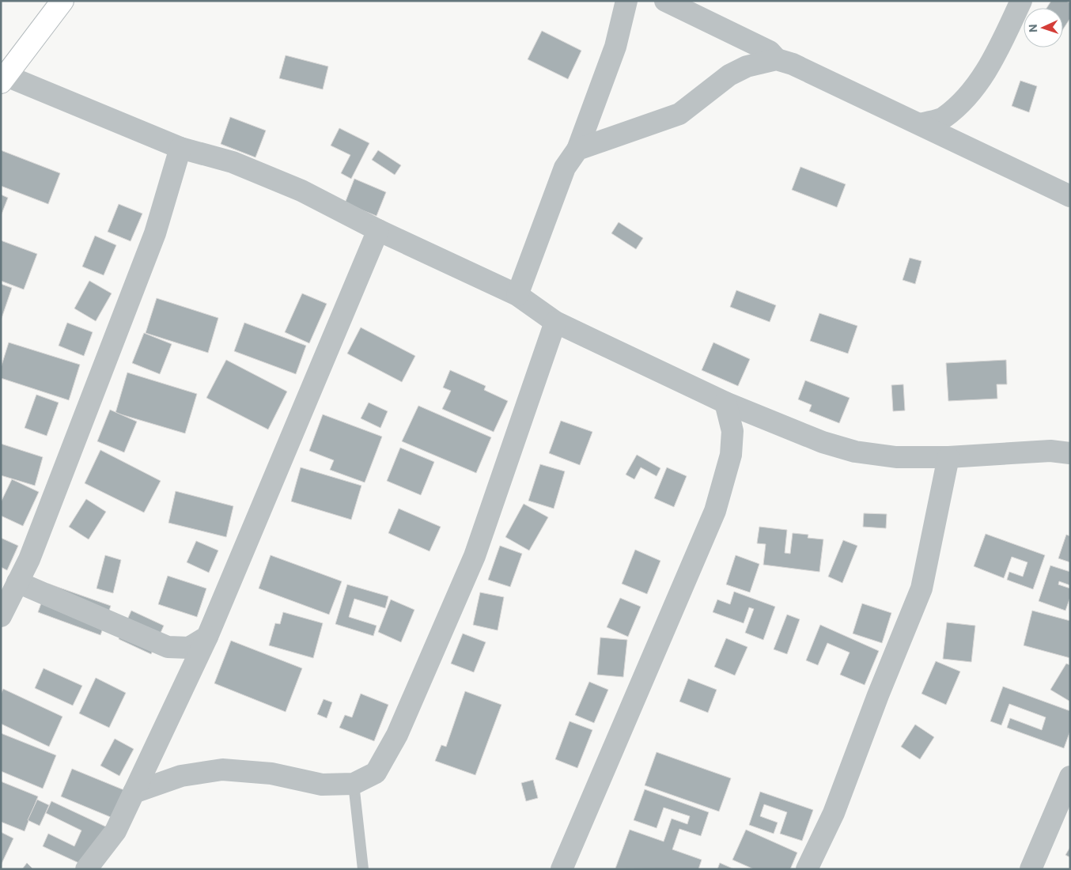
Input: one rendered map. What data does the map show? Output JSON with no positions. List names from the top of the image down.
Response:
{
  "north": "left"
}
